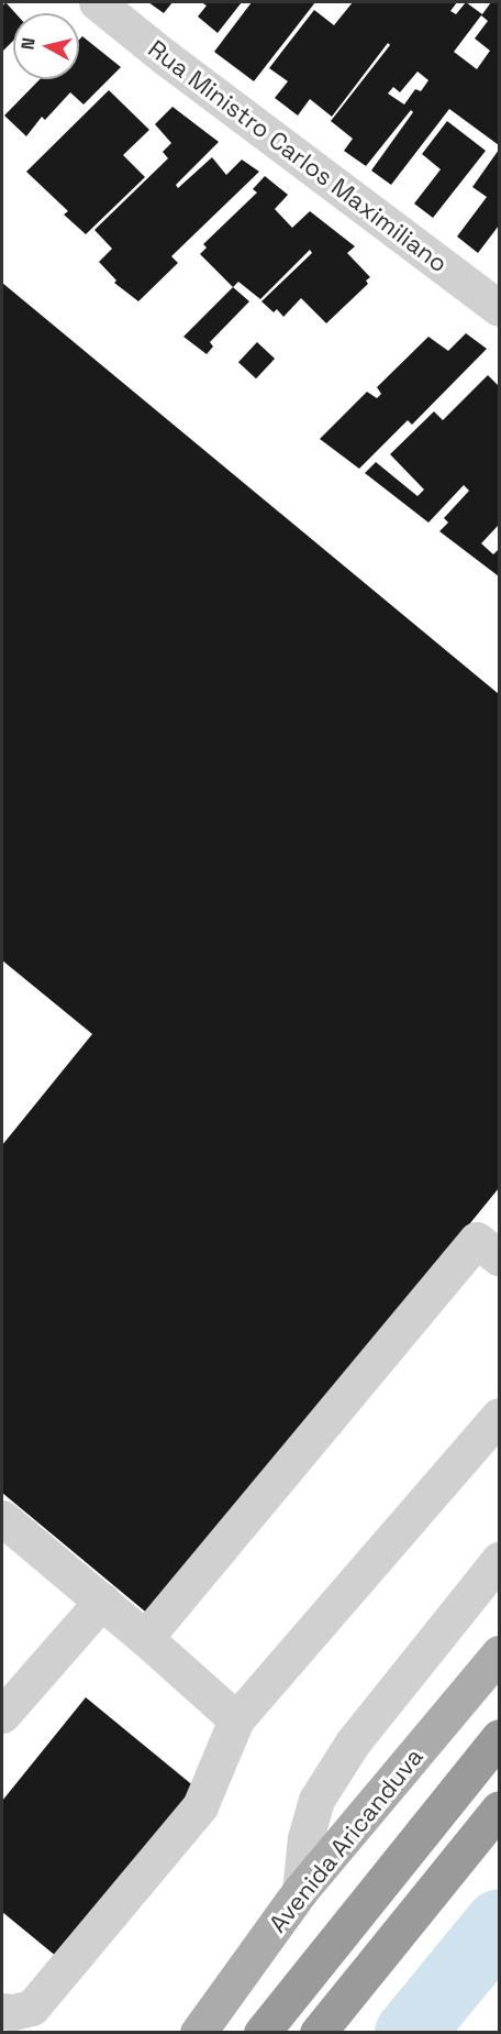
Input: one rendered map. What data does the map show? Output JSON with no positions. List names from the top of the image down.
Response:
{
  "streets": {
    "main road": ["Avenida Aricanduva"],
    "street": ["Rua Ministro Carlos Maximiliano"]
  },
  "north": "left"
}
